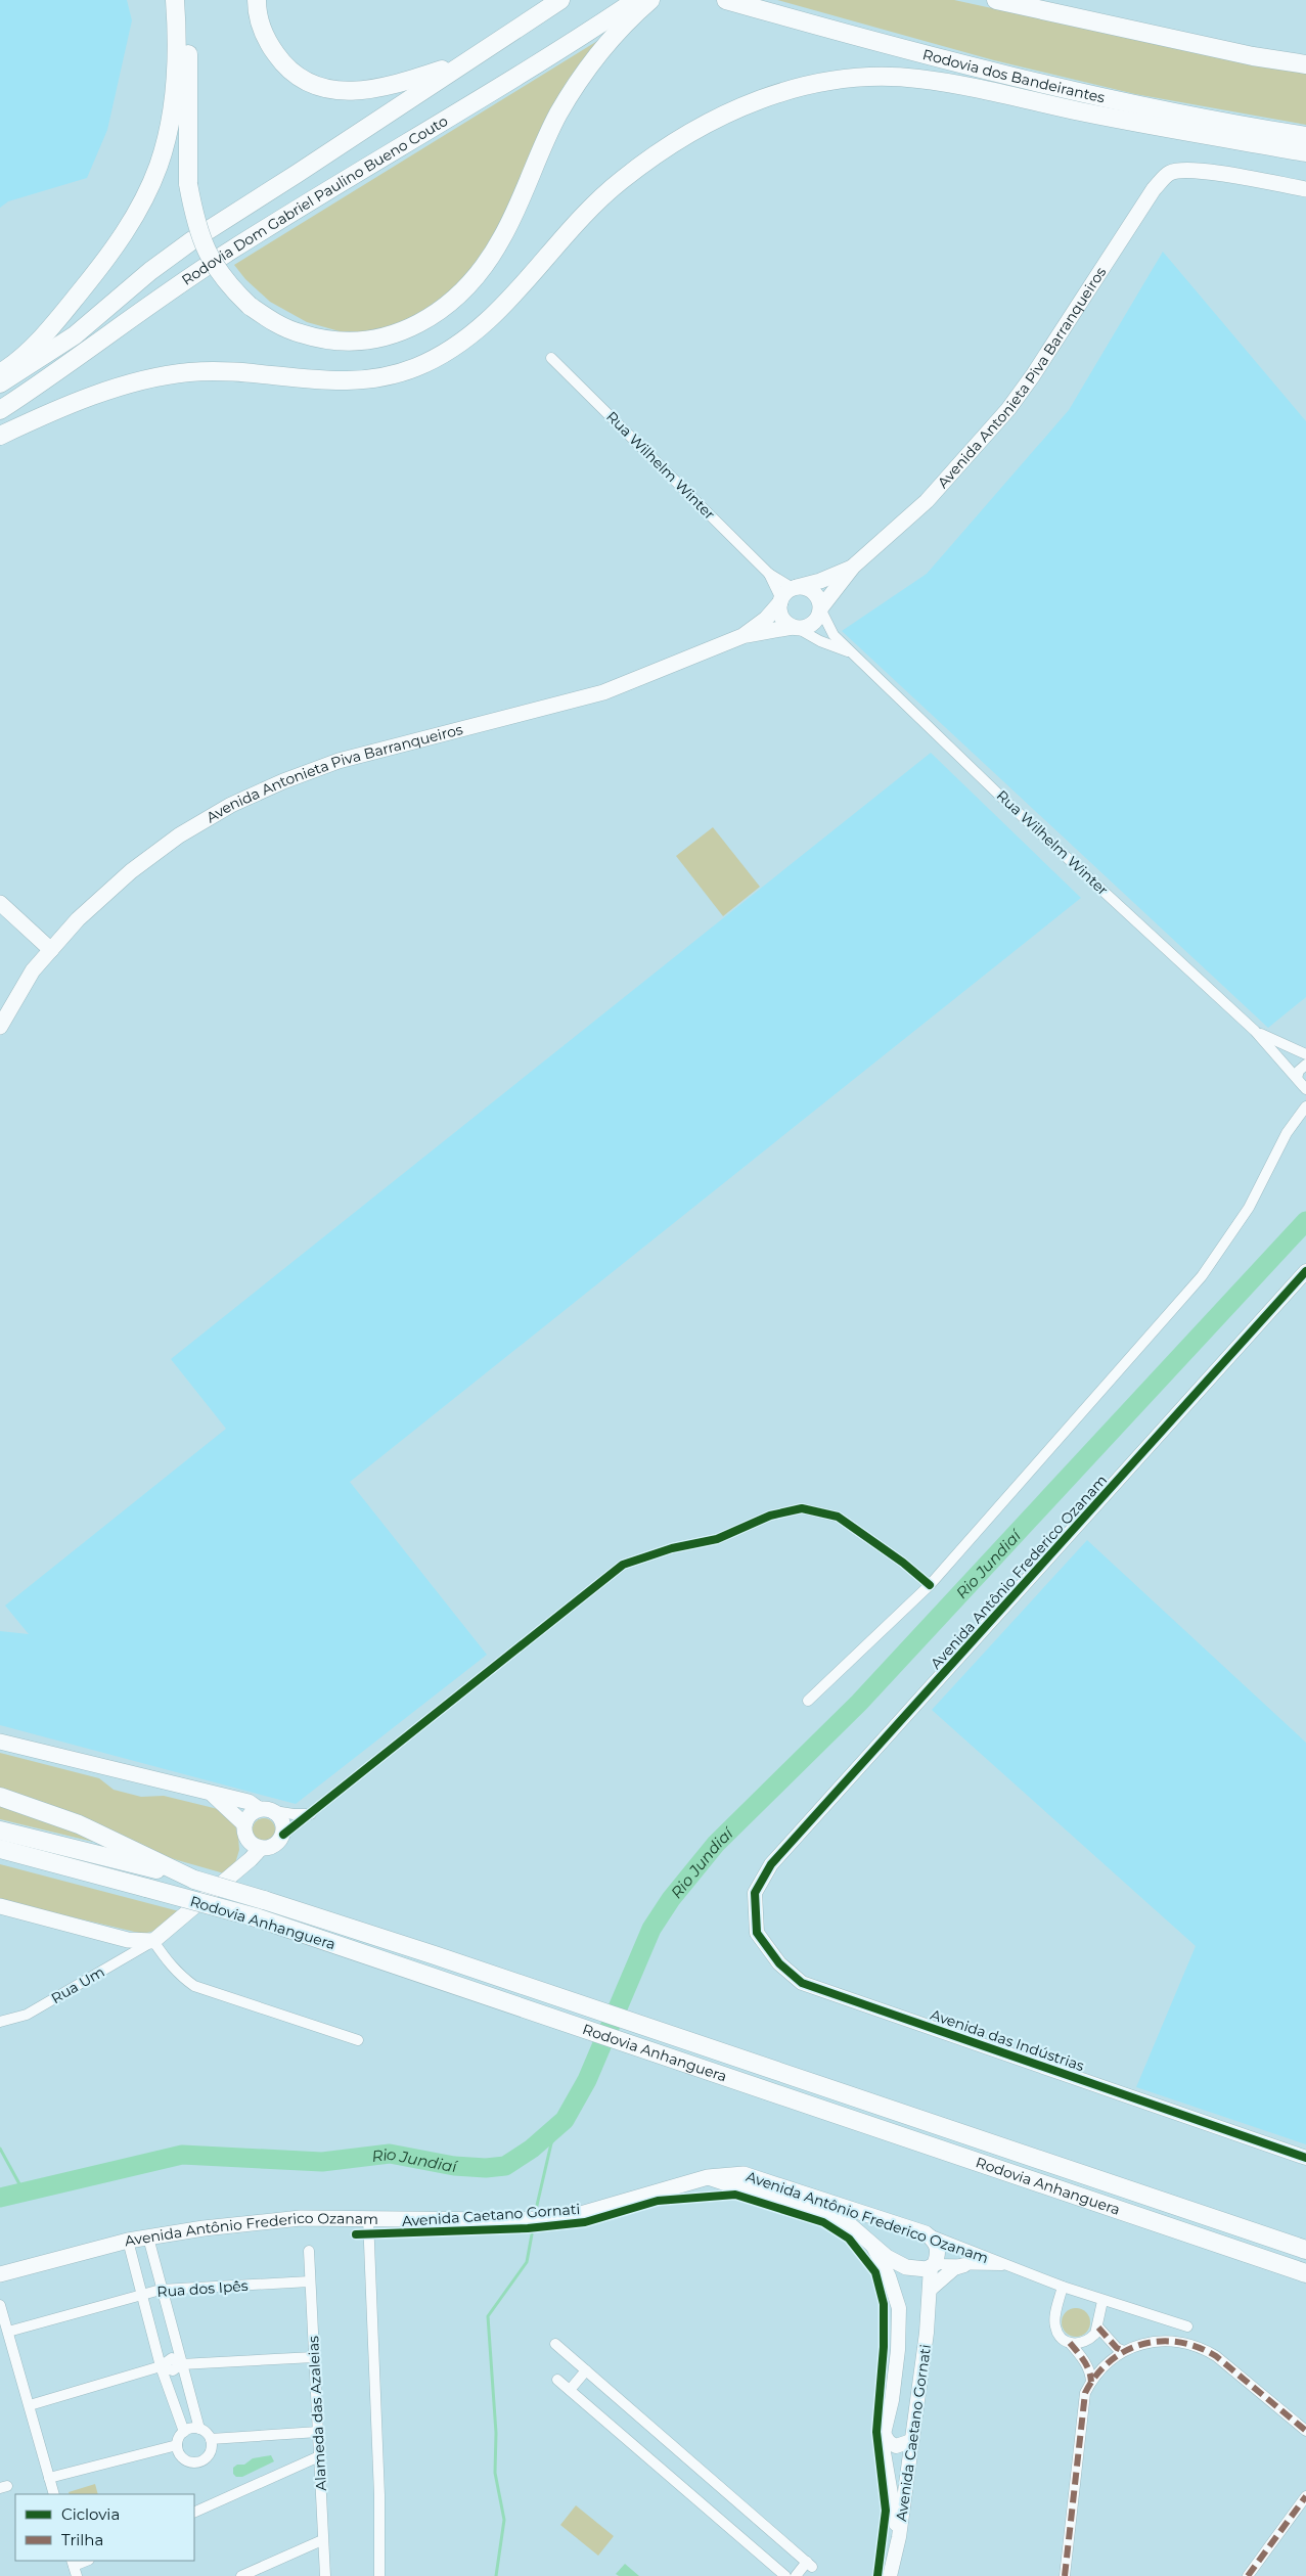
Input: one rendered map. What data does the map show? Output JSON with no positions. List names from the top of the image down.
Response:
{
  "streets": {
    "highway": ["Rodovia dos Bandeirantes", "Rodovia Dom Gabriel Paulino Bueno Couto", "Rodovia Anhanguera"],
    "main road": ["Avenida Antonieta Piva Barranqueiros", "Avenida Antônio Frederico Ozanam"],
    "street": [
      "Rua Wilhelm Winter",
      "Rua Um",
      "Avenida das Indústrias",
      "Avenida Caetano Gornati",
      "Rua dos Ipês",
      "Alameda das Azaleias"
    ]
  },
  "crossings": [
    ["Avenida Antônio Frederico Ozanam", "Avenida das Indústrias"],
    ["Avenida Antônio Frederico Ozanam", "Avenida Caetano Gornati"],
    ["Rua dos Ipês", "Alameda das Azaleias"]
  ],
  "water": ["Rio Jundiaí"],
  "legend": ["Ciclovia", "Trilha"]
}
